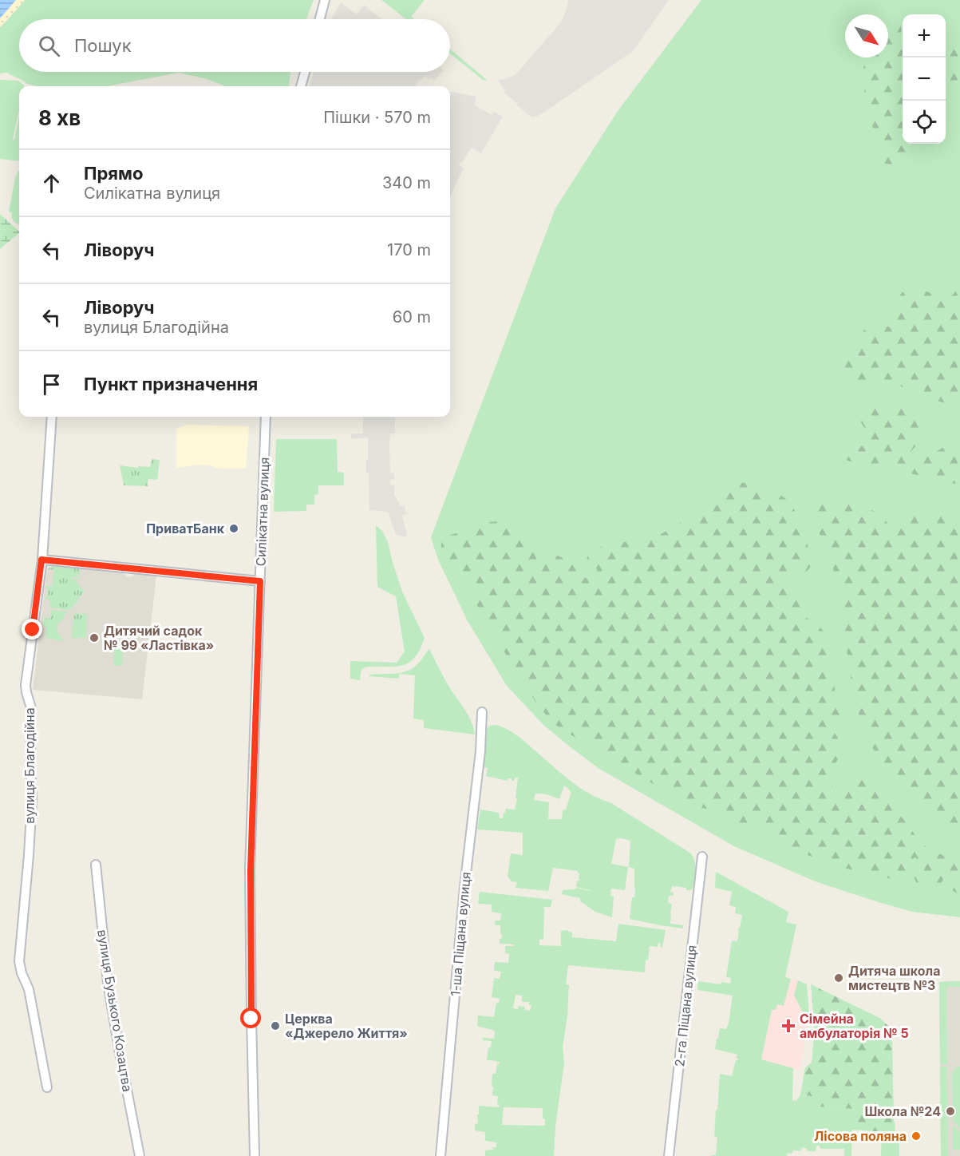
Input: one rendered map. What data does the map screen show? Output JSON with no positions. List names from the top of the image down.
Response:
{
  "streets": {
    "street": [
      "Силікатна вулиця",
      "вулиця Благодійна",
      "1-ша Піщана вулиця",
      "2-га Піщана вулиця",
      "вулиця Бузького Козацтва"
    ]
  },
  "places": {
    "other": [
      "ПриватБанк",
      "Дитячий садок № 99 «Ластівка»",
      "Дитяча школа мистецтв №3",
      "Церква «Джерело Життя»",
      "Школа №24",
      "Лісова поляна"
    ],
    "health": ["Сімейна амбулаторія № 5"]
  },
  "north": "bottom right",
  "page": {
    "map_buttons": ["+", "−"],
    "search": "Пошук",
    "heading": ["8 хв", "Пішки · 570 m"],
    "list": [
      ["Прямо", "Силікатна вулиця", "340 m"],
      ["Ліворуч", "170 m"],
      ["Ліворуч", "вулиця Благодійна", "60 m"],
      "Пункт призначення"
    ]
  }
}
